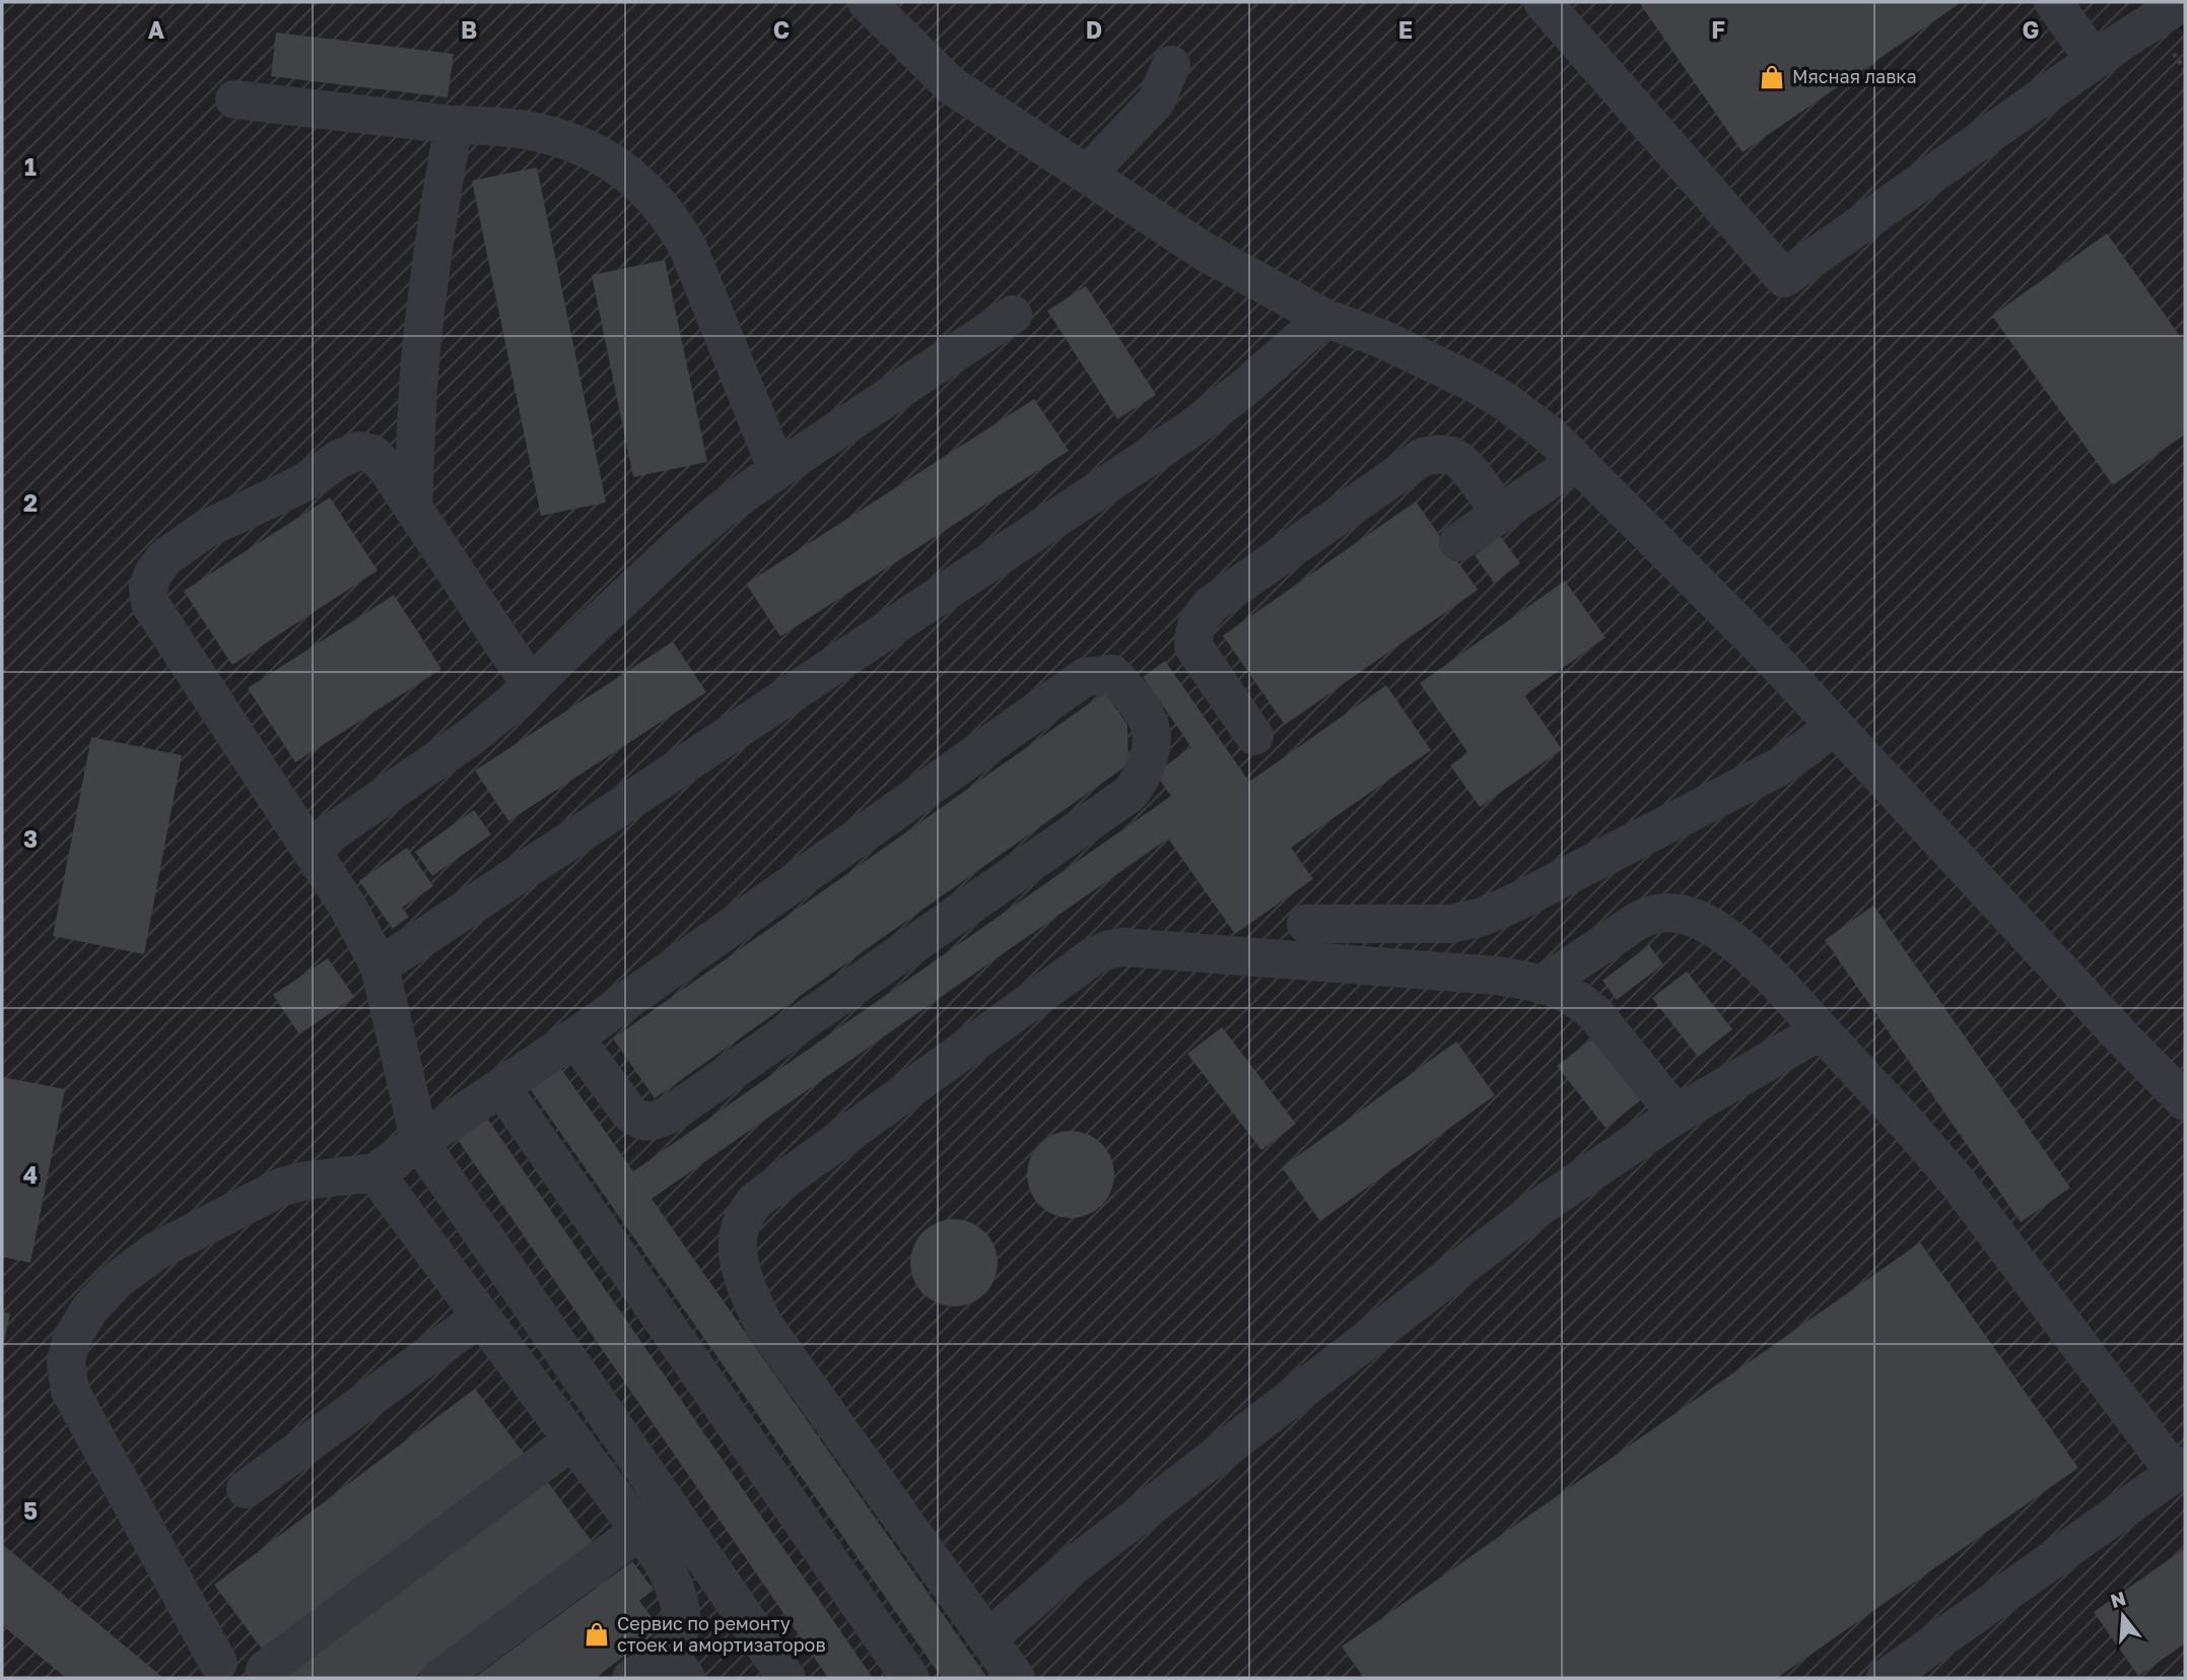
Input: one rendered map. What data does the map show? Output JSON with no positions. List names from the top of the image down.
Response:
{
  "places": {
    "shop": ["Мясная лавка", "Сервис по ремонту стоек и амортизаторов"]
  },
  "north": "top",
  "grid": {
    "columns": [
      "A",
      "B",
      "C",
      "D",
      "E",
      "F",
      "G"
    ],
    "rows": [
      "1",
      "2",
      "3",
      "4",
      "5"
    ]
  }
}
